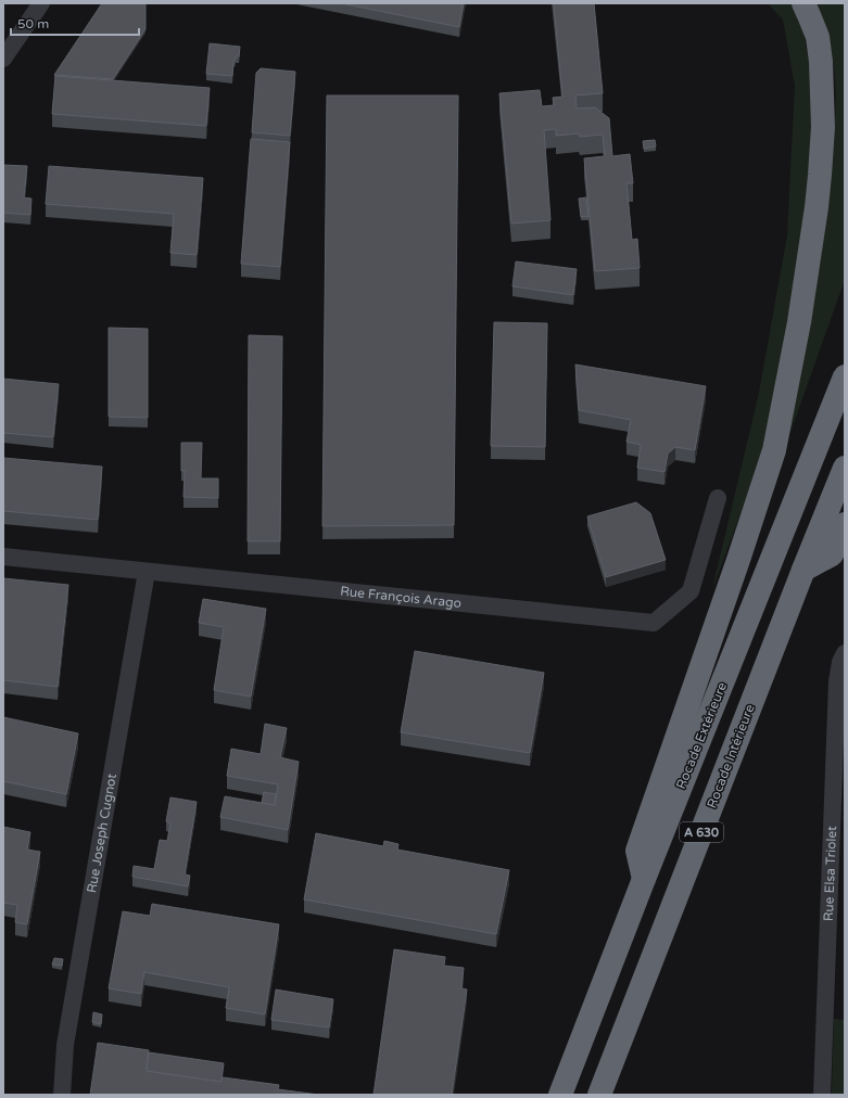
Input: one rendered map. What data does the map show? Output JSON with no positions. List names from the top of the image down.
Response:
{
  "streets": {
    "highway": ["Rocade Extérieure", "Rocade Intérieure", "A 630"],
    "street": ["Rue François Arago", "Rue Joseph Cugnot", "Rue Elsa Triolet"]
  },
  "crossings": [
    ["Rue François Arago", "Rue Joseph Cugnot"]
  ],
  "scale_bar": "50 m"
}
